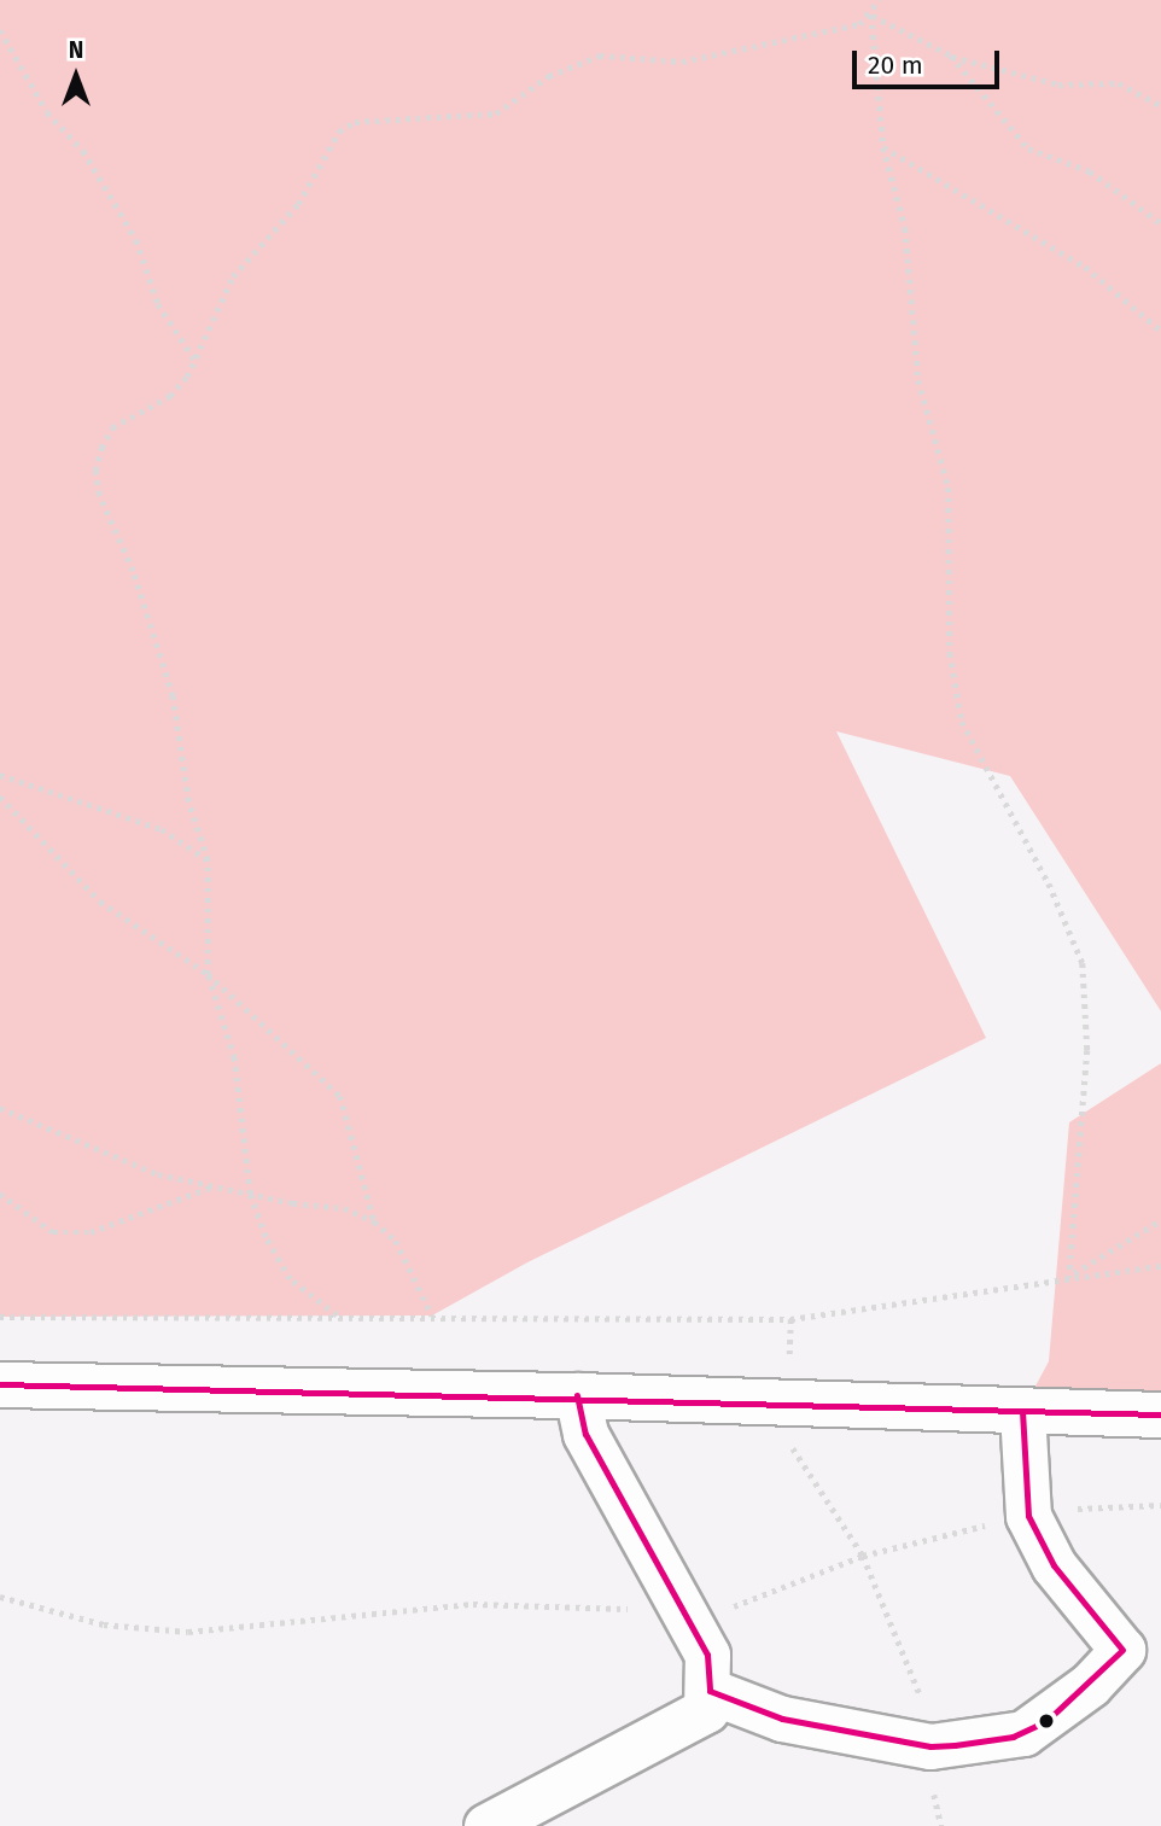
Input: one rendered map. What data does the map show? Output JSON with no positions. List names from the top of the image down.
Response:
{
  "scale_bar": "20 m",
  "north": "top"
}
